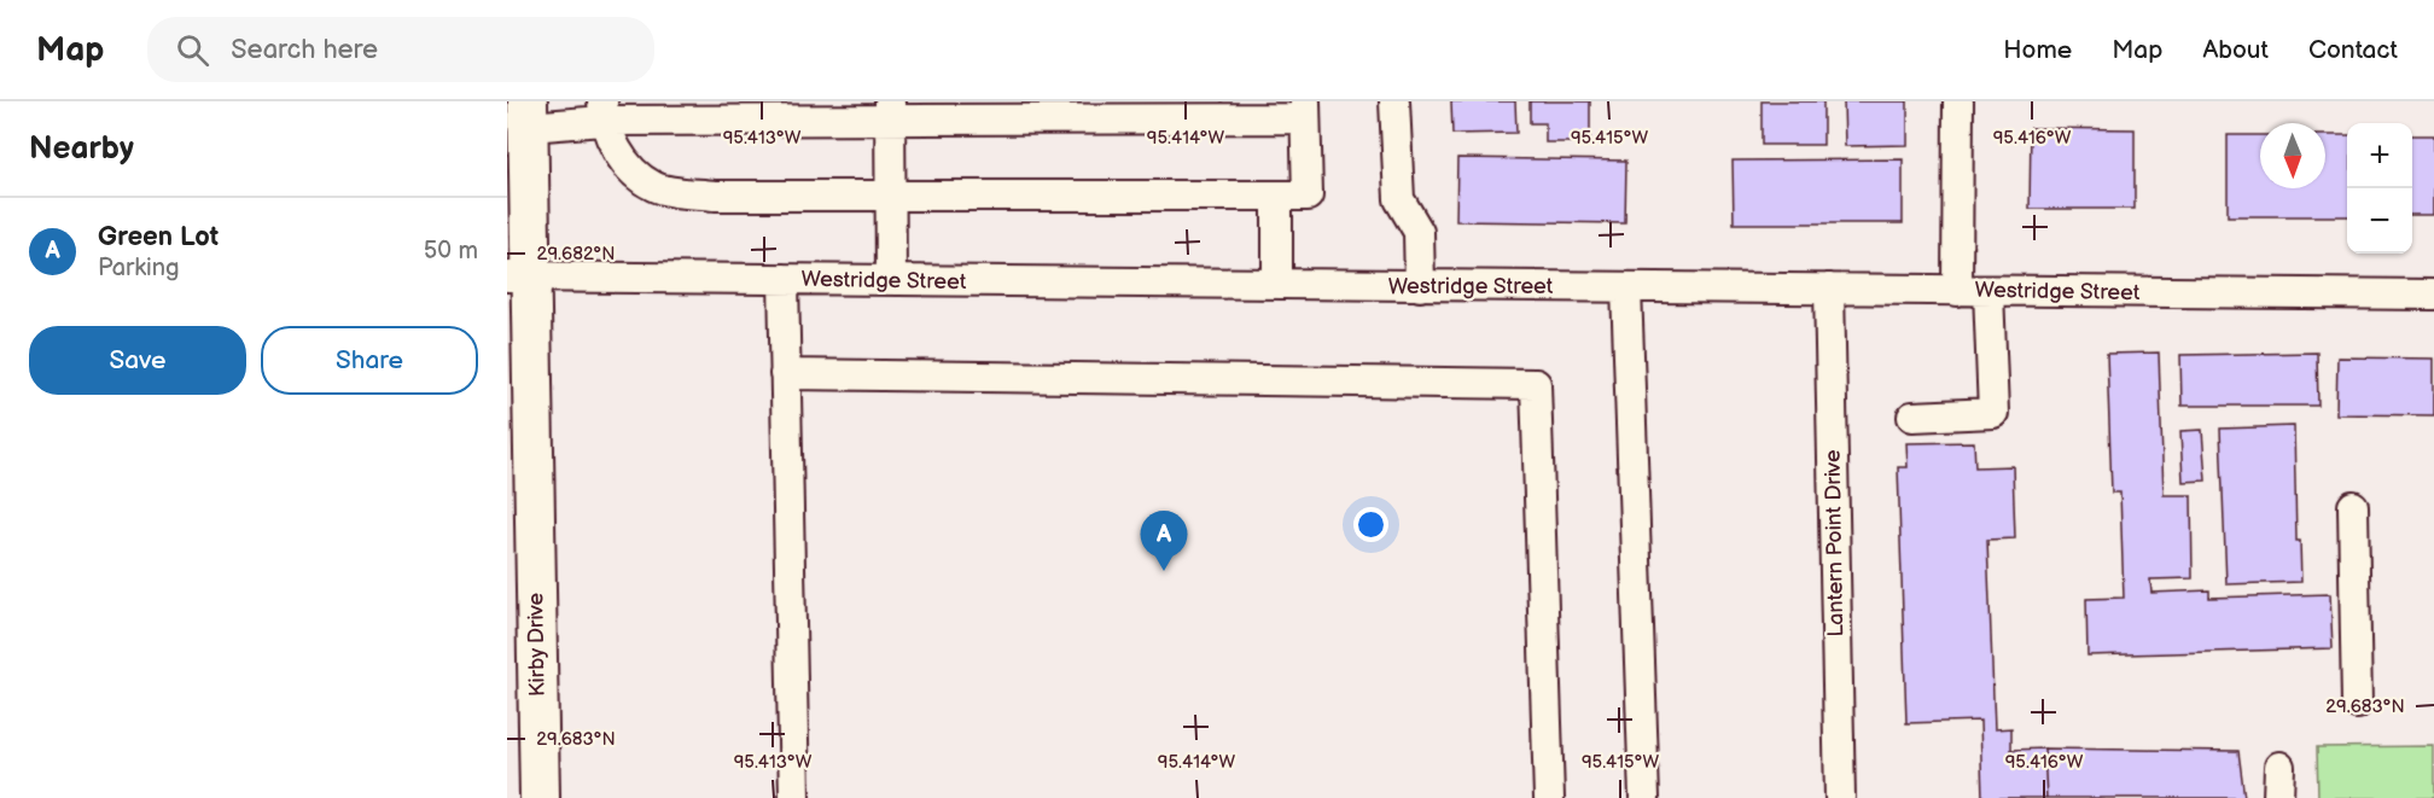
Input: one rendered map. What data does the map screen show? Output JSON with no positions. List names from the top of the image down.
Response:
{
  "streets": {
    "main road": ["Kirby Drive"],
    "street": ["Westridge Street", "Lantern Point Drive"]
  },
  "crossings": [
    ["Westridge Street", "Lantern Point Drive"],
    ["Westridge Street", "Kirby Drive"]
  ],
  "north": "bottom",
  "page": {
    "header": "Map",
    "search": "Search here",
    "nav": [
      "Home",
      "Map",
      "About",
      "Contact"
    ],
    "heading": "Nearby",
    "map_buttons": ["+", "−"],
    "list": [
      {
        "mark": "A",
        "name": "Green Lot",
        "note": "Parking",
        "value": "50 m"
      }
    ],
    "buttons": ["Save", "Share"],
    "pins": "A"
  },
  "coordinates": [
    "95.413°W",
    "95.414°W",
    "95.415°W",
    "95.416°W",
    "29.682°N",
    "29.683°N"
  ]
}
